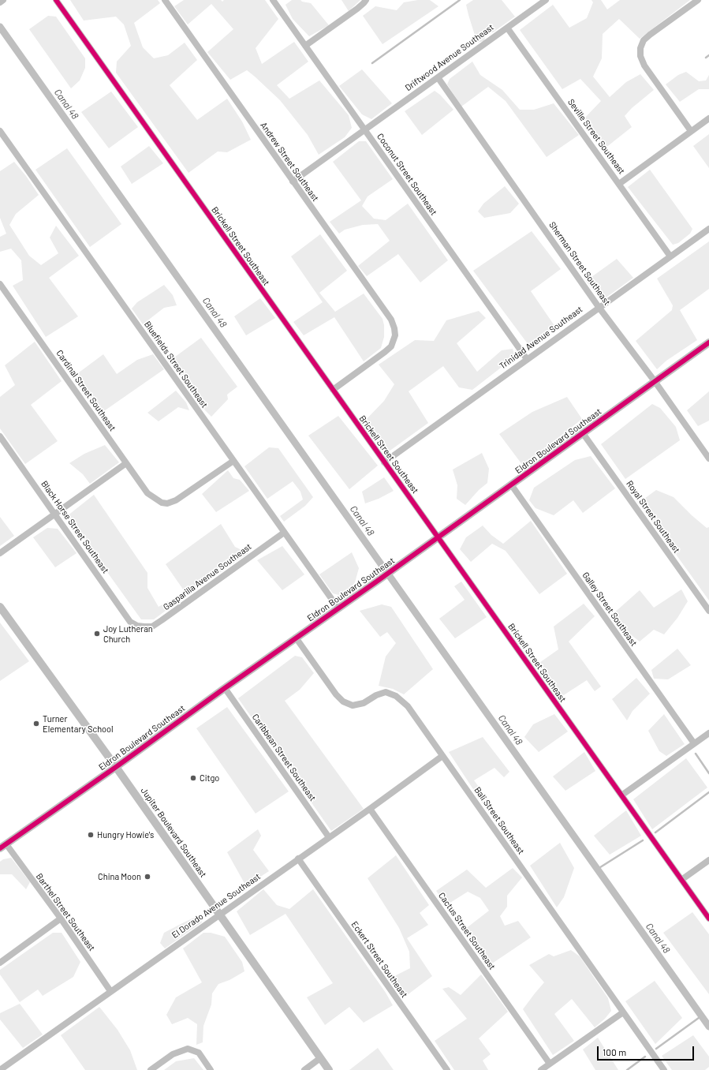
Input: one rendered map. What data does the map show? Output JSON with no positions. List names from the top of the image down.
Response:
{
  "streets": {
    "street": [
      "Driftwood Avenue Southeast",
      "Seville Street Southeast",
      "Andrew Street Southeast",
      "Coconut Street Southeast",
      "Brickell Street Southeast",
      "Sherman Street Southeast",
      "Trinidad Avenue Southeast",
      "Bluefields Street Southeast",
      "Cardinal Street Southeast",
      "Eldron Boulevard Southeast",
      "Royal Street Southeast",
      "Black Horse Street Southeast",
      "Gasparilla Avenue Southeast",
      "Galley Street Southeast",
      "Caribbean Street Southeast",
      "Bali Street Southeast",
      "Jupiter Boulevard Southeast",
      "El Dorado Avenue Southeast",
      "Barthel Street Southeast",
      "Cactus Street Southeast",
      "Eckert Street Southeast"
    ]
  },
  "crossings": [
    ["Driftwood Avenue Southeast", "Seville Street Southeast"],
    ["Driftwood Avenue Southeast", "Andrew Street Southeast"],
    ["Driftwood Avenue Southeast", "Coconut Street Southeast"],
    ["Driftwood Avenue Southeast", "Sherman Street Southeast"],
    ["Seville Street Southeast", "Trinidad Avenue Southeast"],
    ["Andrew Street Southeast", "Brickell Street Southeast"],
    ["Coconut Street Southeast", "Trinidad Avenue Southeast"],
    ["Brickell Street Southeast", "Trinidad Avenue Southeast"],
    ["Brickell Street Southeast", "Eldron Boulevard Southeast"],
    ["Sherman Street Southeast", "Trinidad Avenue Southeast"],
    ["Sherman Street Southeast", "Eldron Boulevard Southeast"],
    ["Bluefields Street Southeast", "Cardinal Street Southeast"],
    ["Bluefields Street Southeast", "Eldron Boulevard Southeast"],
    ["Bluefields Street Southeast", "Gasparilla Avenue Southeast"],
    ["Eldron Boulevard Southeast", "Royal Street Southeast"],
    ["Eldron Boulevard Southeast", "Galley Street Southeast"],
    ["Eldron Boulevard Southeast", "Caribbean Street Southeast"],
    ["Eldron Boulevard Southeast", "Bali Street Southeast"],
    ["Eldron Boulevard Southeast", "Jupiter Boulevard Southeast"],
    ["Eldron Boulevard Southeast", "Barthel Street Southeast"],
    ["Black Horse Street Southeast", "Gasparilla Avenue Southeast"],
    ["Caribbean Street Southeast", "El Dorado Avenue Southeast"],
    ["Bali Street Southeast", "El Dorado Avenue Southeast"],
    ["Jupiter Boulevard Southeast", "El Dorado Avenue Southeast"],
    ["El Dorado Avenue Southeast", "Barthel Street Southeast"],
    ["El Dorado Avenue Southeast", "Cactus Street Southeast"],
    ["El Dorado Avenue Southeast", "Eckert Street Southeast"]
  ],
  "water": ["Canal 48"],
  "places": [
    "Joy Lutheran Church",
    "Turner Elementary School",
    "Citgo",
    "Hungry Howie's",
    "China Moon"
  ],
  "scale_bar": "100 m"
}
